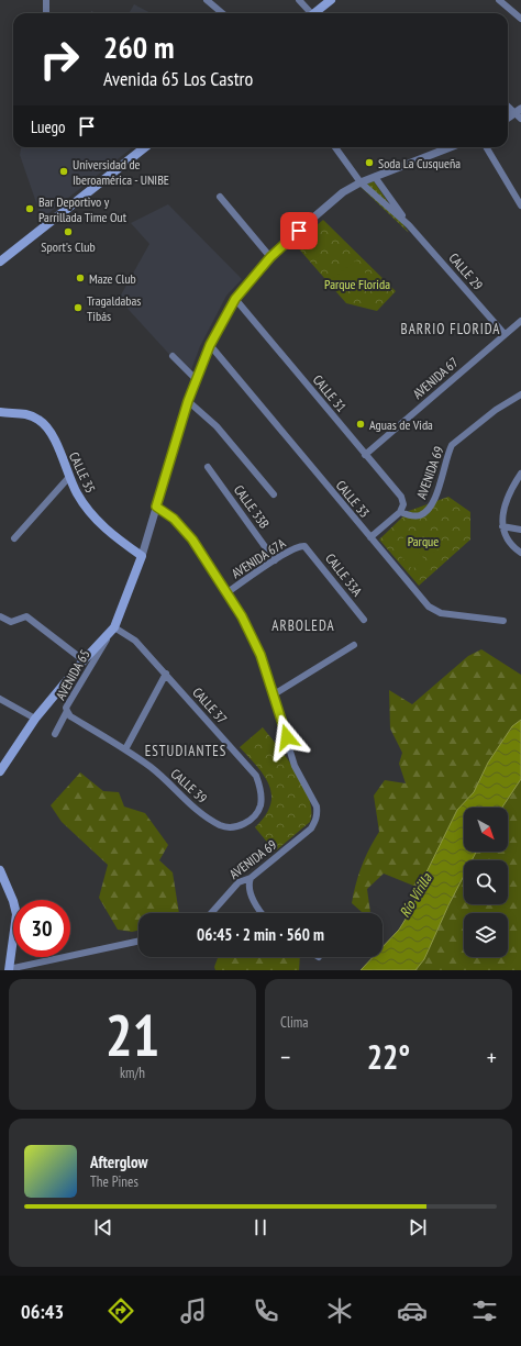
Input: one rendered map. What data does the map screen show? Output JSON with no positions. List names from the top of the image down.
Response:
{
  "streets": {
    "main road": ["CALLE 35"],
    "street": [
      "CALLE 29",
      "AVENIDA 67",
      "CALLE 31",
      "AVENIDA 69",
      "CALLE 33",
      "CALLE 33B",
      "AVENIDA 67A",
      "CALLE 33A",
      "AVENIDA 65",
      "CALLE 37",
      "CALLE 39"
    ]
  },
  "crossings": [
    ["CALLE 29", "AVENIDA 67"],
    ["AVENIDA 67", "CALLE 31"],
    ["CALLE 31", "AVENIDA 69"],
    ["AVENIDA 69", "CALLE 33"],
    ["CALLE 33B", "AVENIDA 67A"],
    ["AVENIDA 67A", "CALLE 33A"],
    ["AVENIDA 65", "CALLE 37"],
    ["AVENIDA 65", "CALLE 39"],
    ["CALLE 37", "CALLE 39"]
  ],
  "districts": ["BARRIO FLORIDA", "ARBOLEDA", "ESTUDIANTES"],
  "water": ["Río Virilla"],
  "parks": ["Parque Florida", "Parque"],
  "places": [
    "Soda La Cusqueña",
    "Universidad de Iberoamérica - UNIBE",
    "Bar Deportivo y Parrillada Time Out",
    "Sport's Club",
    "Maze Club",
    "Tragaldabas Tibás",
    "Aguas de Vida"
  ],
  "north": "bottom right",
  "page": {
    "turn": ["260 m", "Avenida 65 Los Castro"],
    "then": "Luego",
    "limit": "30",
    "trip": "06:45 · 2 min · 560 m",
    "tile": [
      ["21", "km/h"],
      "Clima"
    ],
    "heat": ["−", "22°", "+"],
    "song": ["Afterglow", "The Pines"],
    "tabs": "06:43"
  }
}
